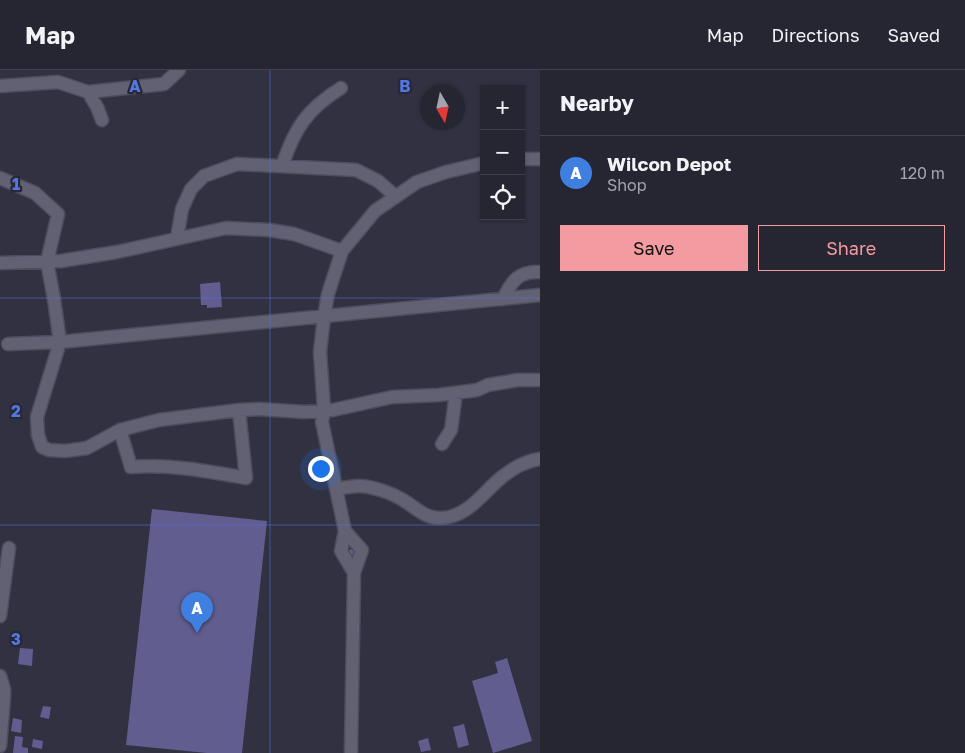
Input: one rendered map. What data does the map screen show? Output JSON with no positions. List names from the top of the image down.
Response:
{
  "north": "bottom",
  "page": {
    "header": "Map",
    "nav": ["Map", "Directions", "Saved"],
    "heading": "Nearby",
    "map_buttons": ["+", "−"],
    "list": [
      {
        "mark": "A",
        "name": "Wilcon Depot",
        "note": "Shop",
        "value": "120 m"
      }
    ],
    "buttons": ["Save", "Share"],
    "pins": "A"
  },
  "grid": {
    "columns": ["A", "B"],
    "rows": ["1", "2", "3"]
  }
}
